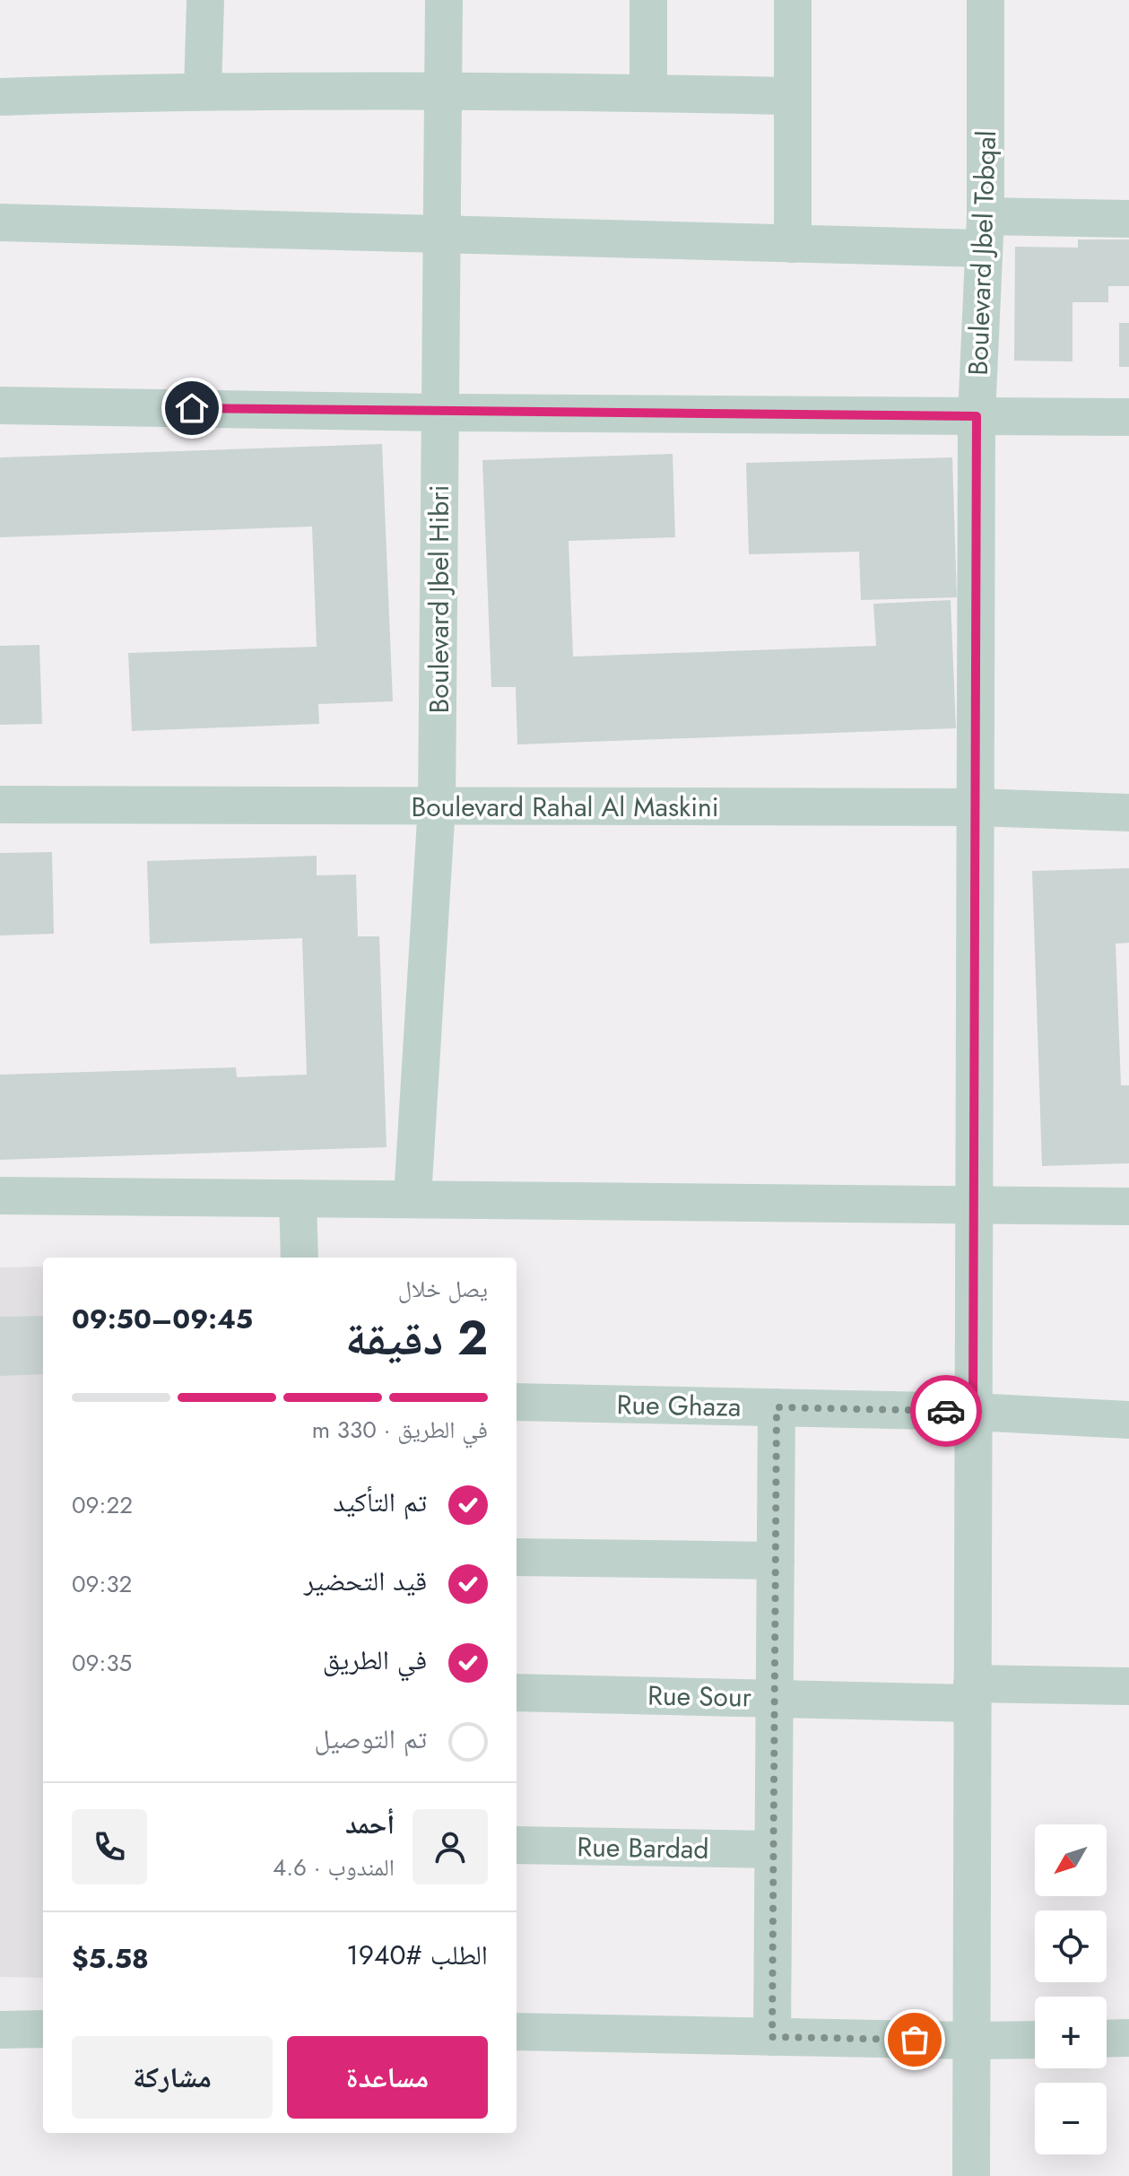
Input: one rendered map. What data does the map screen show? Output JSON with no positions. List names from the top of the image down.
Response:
{
  "streets": {
    "street": [
      "Boulevard Jbel Tobqal",
      "Boulevard Jbel Hibri",
      "Boulevard Rahal Al Maskini",
      "Rue Ghaza",
      "Rue Sour",
      "Rue Bardad"
    ]
  },
  "crossings": [
    ["Boulevard Jbel Tobqal", "Boulevard Rahal Al Maskini"],
    ["Boulevard Jbel Tobqal", "Rue Ghaza"],
    ["Boulevard Jbel Tobqal", "Rue Sour"],
    ["Boulevard Jbel Hibri", "Boulevard Rahal Al Maskini"]
  ],
  "north": "bottom left",
  "page": {
    "heading": ["2 دقيقة", "يصل خلال", "09:45–09:50"],
    "panel": [
      "أحمد",
      "المندوب · 4.6",
      "الطلب #1940",
      "$5.58"
    ],
    "bar": "في الطريق · 330 m",
    "list": [
      ["تم التأكيد", "09:22"],
      ["قيد التحضير", "09:32"],
      ["في الطريق", "09:35"],
      "تم التوصيل"
    ],
    "map_buttons": ["+", "−"],
    "buttons": ["مساعدة", "مشاركة"]
  }
}
